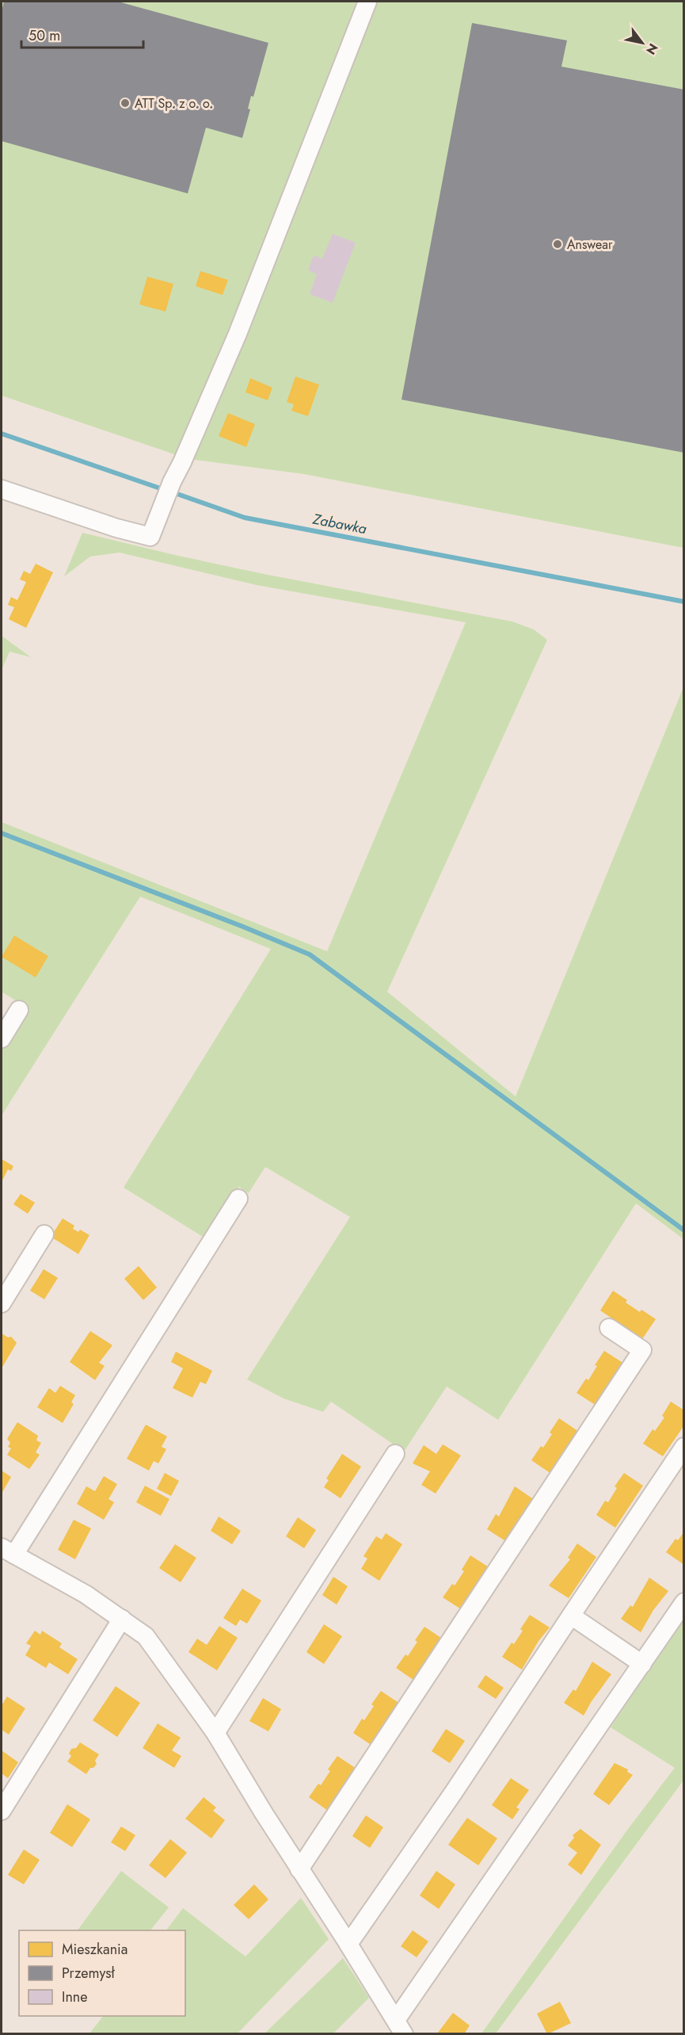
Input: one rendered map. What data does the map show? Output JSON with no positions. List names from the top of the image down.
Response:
{
  "water": ["Zabawka"],
  "places": ["ATT Sp. z o. o.", "Answear"],
  "legend": ["Mieszkania", "Przemysł", "Inne"],
  "scale_bar": "50 m",
  "north": "bottom right"
}
